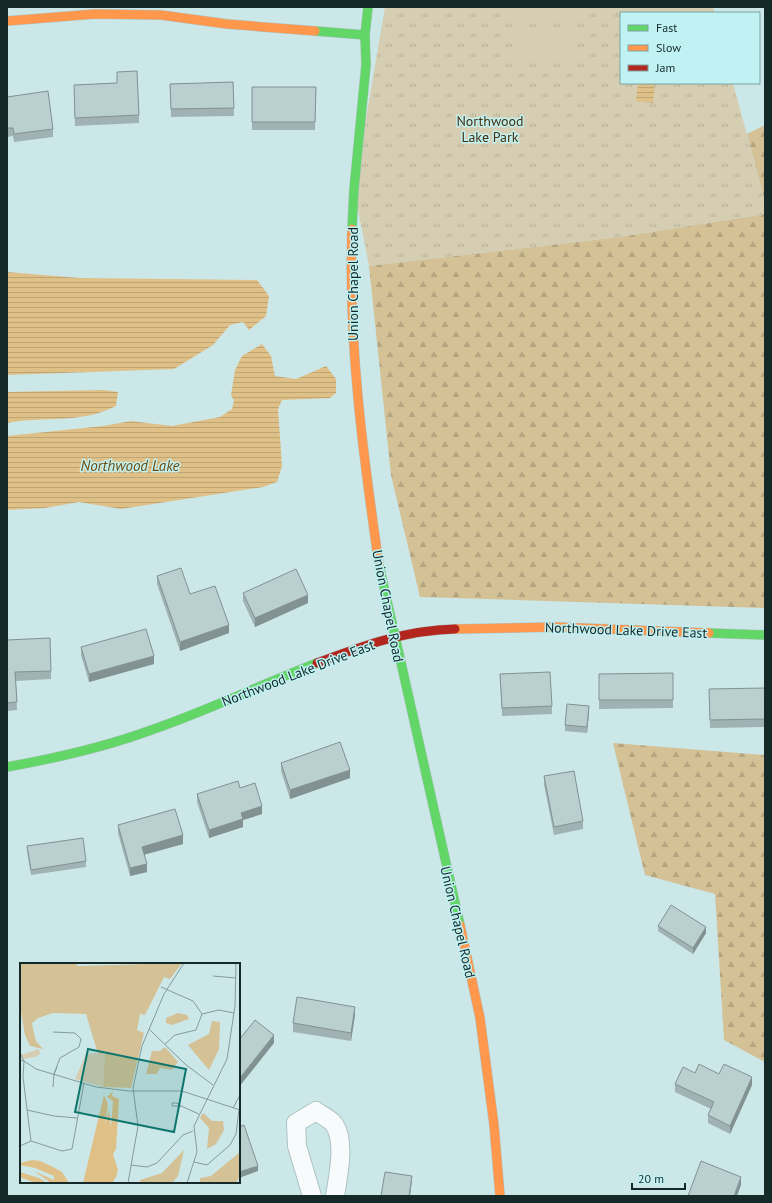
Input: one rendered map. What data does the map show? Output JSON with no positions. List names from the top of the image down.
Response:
{
  "streets": {
    "street": ["Union Chapel Road", "Northwood Lake Drive East"]
  },
  "crossings": [
    ["Union Chapel Road", "Northwood Lake Drive East"]
  ],
  "water": ["Northwood Lake"],
  "parks": ["Northwood Lake Park"],
  "legend": ["Fast", "Slow", "Jam"],
  "scale_bar": "20 m"
}
